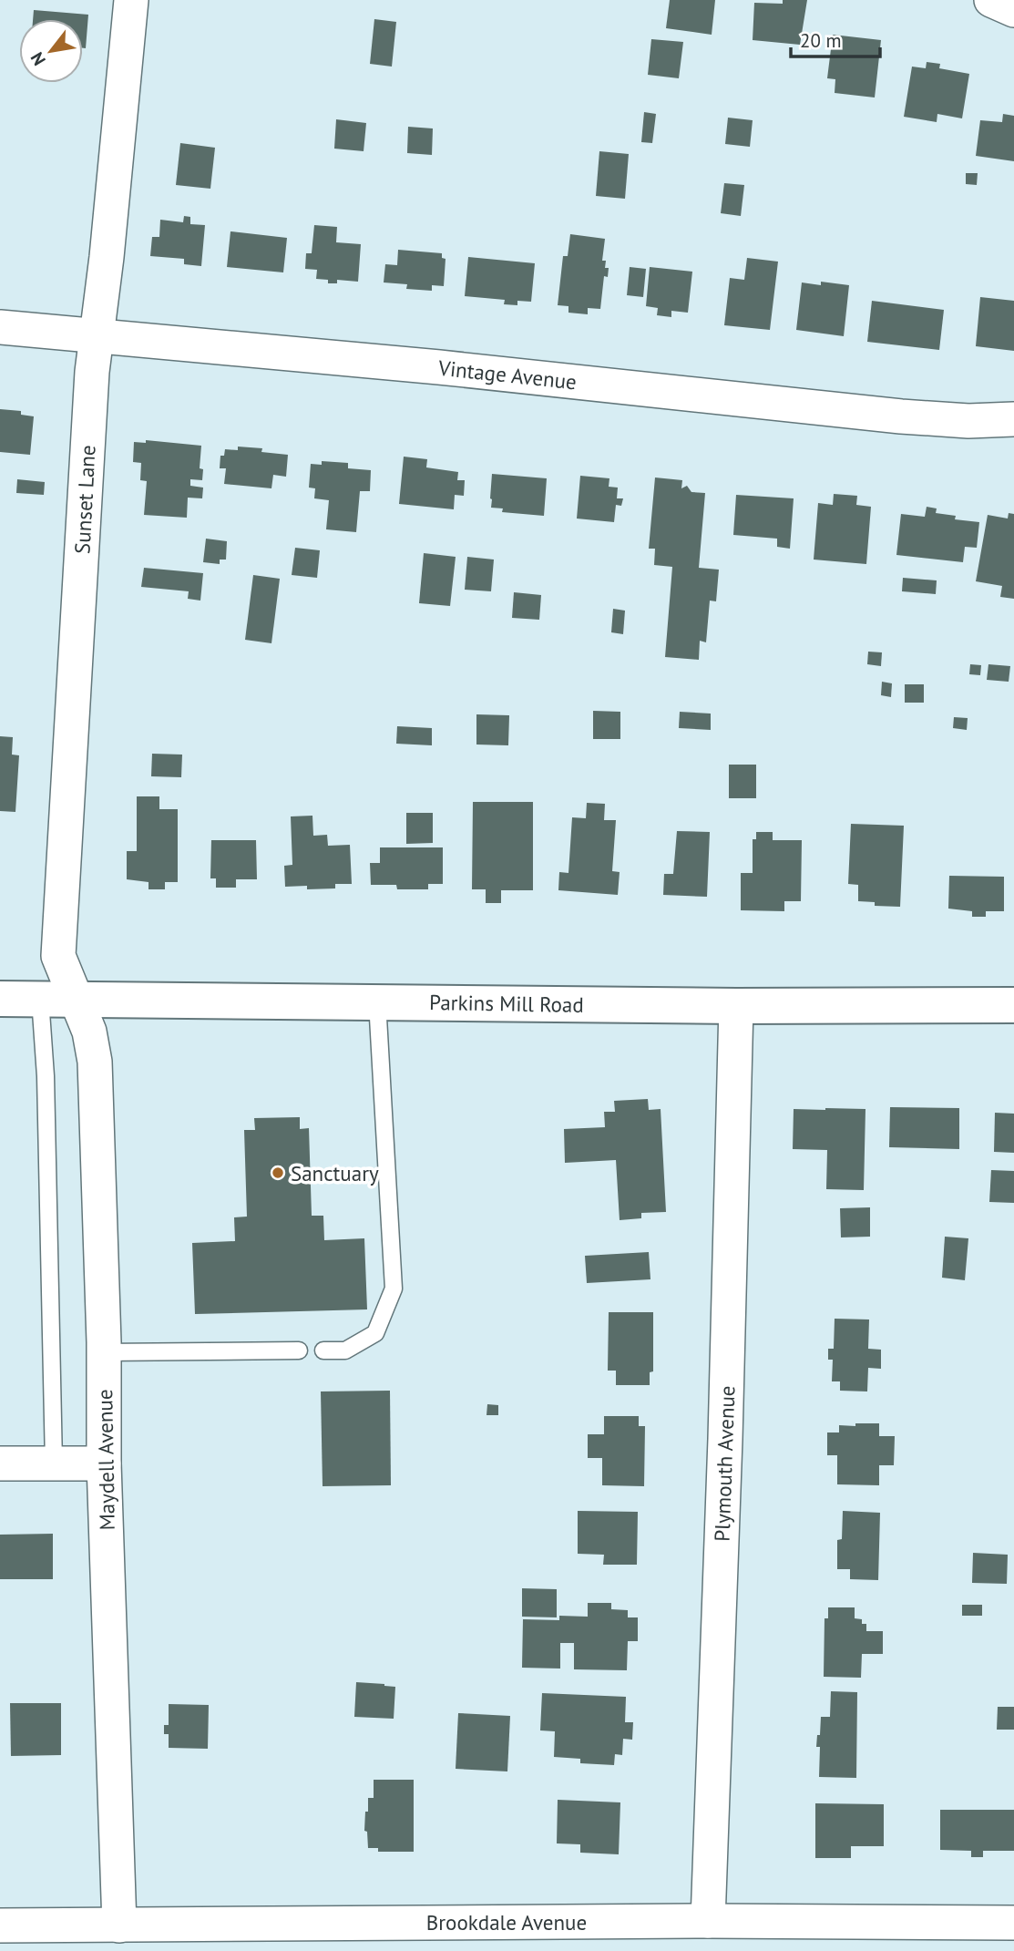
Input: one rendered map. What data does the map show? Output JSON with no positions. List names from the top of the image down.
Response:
{
  "streets": {
    "street": [
      "Vintage Avenue",
      "Sunset Lane",
      "Parkins Mill Road",
      "Maydell Avenue",
      "Plymouth Avenue",
      "Brookdale Avenue"
    ]
  },
  "crossings": [
    ["Vintage Avenue", "Sunset Lane"],
    ["Sunset Lane", "Parkins Mill Road"],
    ["Sunset Lane", "Maydell Avenue"],
    ["Parkins Mill Road", "Maydell Avenue"],
    ["Parkins Mill Road", "Plymouth Avenue"],
    ["Maydell Avenue", "Brookdale Avenue"],
    ["Plymouth Avenue", "Brookdale Avenue"]
  ],
  "places": ["Sanctuary"],
  "scale_bar": "20 m",
  "north": "bottom left"
}
